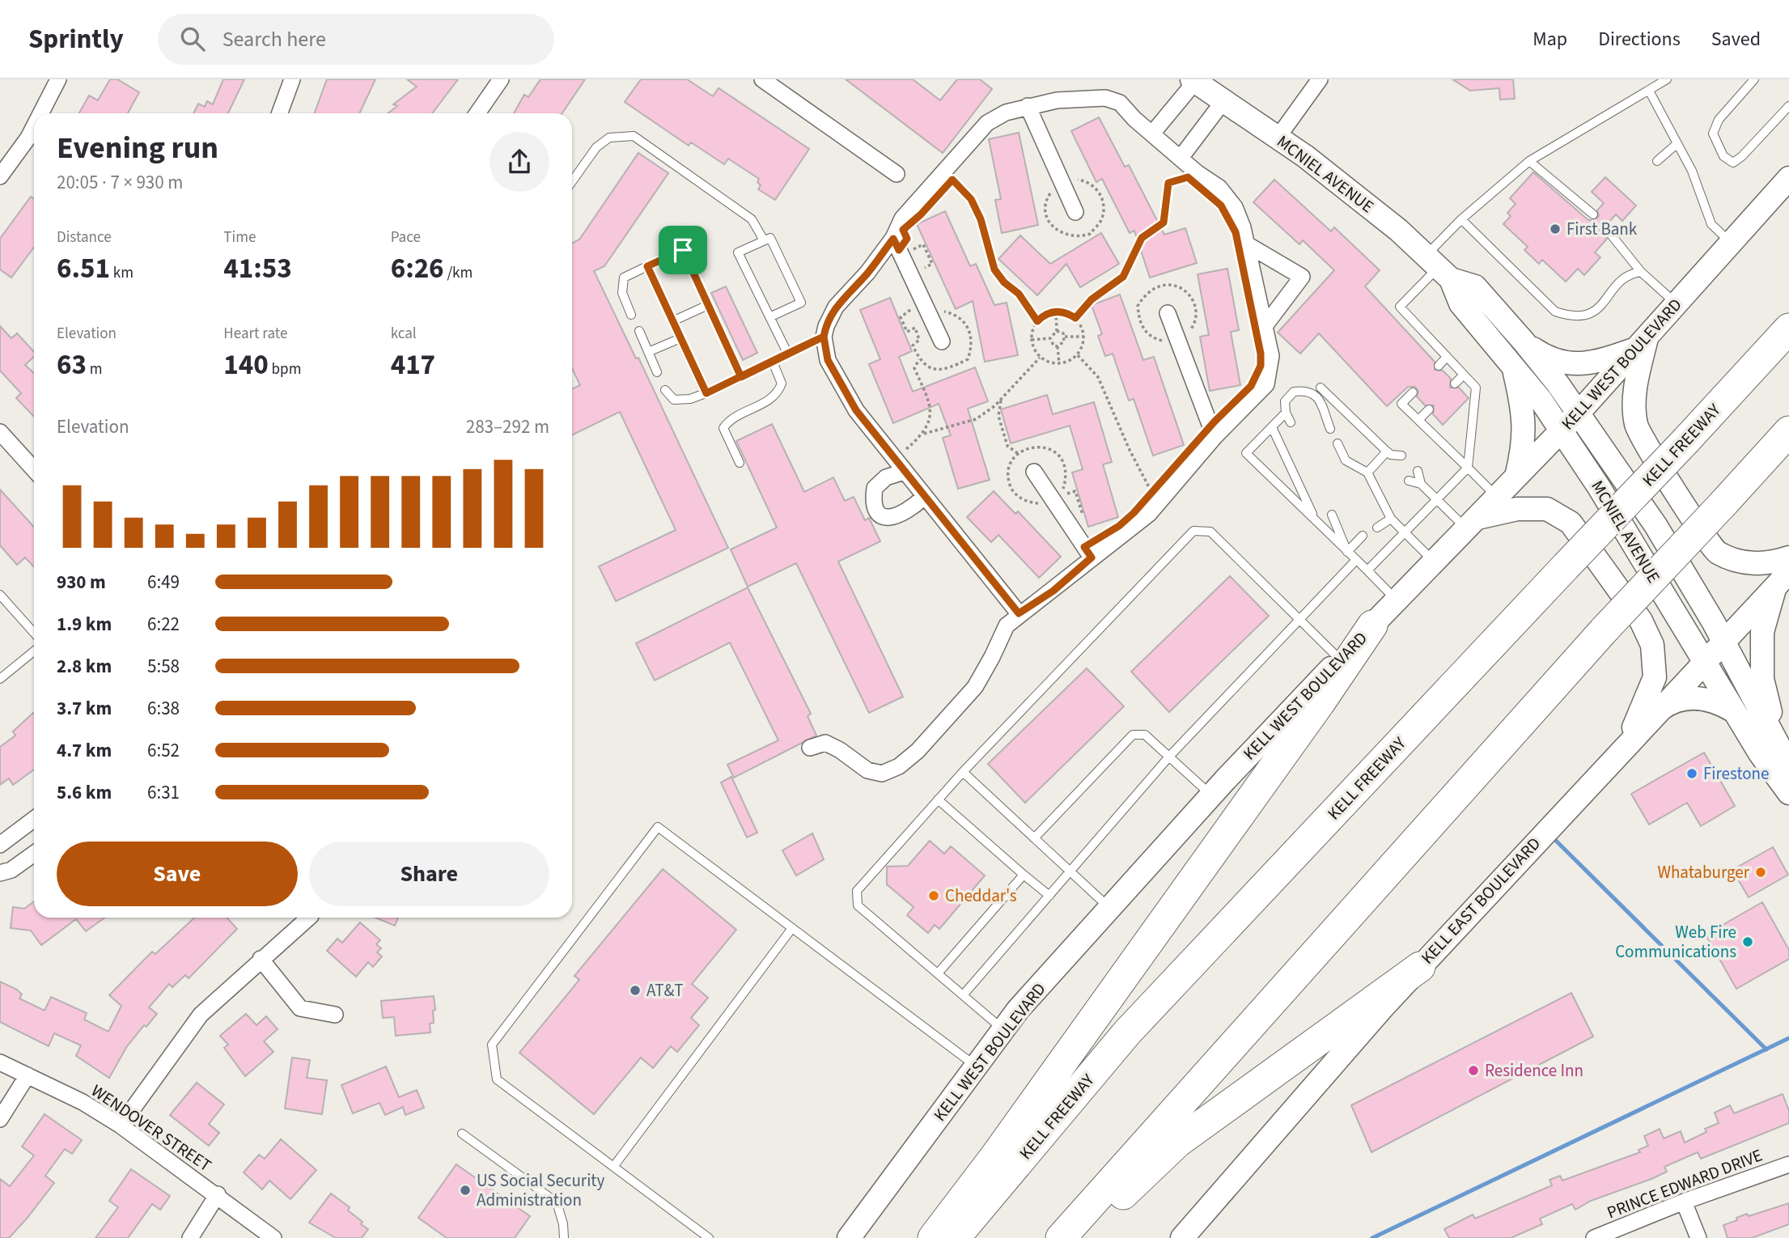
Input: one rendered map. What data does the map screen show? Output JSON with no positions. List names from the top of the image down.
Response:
{
  "streets": {
    "highway": ["KELL FREEWAY"],
    "main road": ["MCNIEL AVENUE", "KELL WEST BOULEVARD", "KELL EAST BOULEVARD"],
    "street": ["WENDOVER STREET", "PRINCE EDWARD DRIVE"]
  },
  "crossings": [
    ["MCNIEL AVENUE", "KELL WEST BOULEVARD"],
    ["MCNIEL AVENUE", "KELL EAST BOULEVARD"]
  ],
  "places": [
    "First Bank",
    "Firestone",
    "Whataburger",
    "Cheddar's",
    "Web Fire Communications",
    "AT&T",
    "Residence Inn",
    "US Social Security Administration"
  ],
  "page": {
    "header": "Sprintly",
    "search": "Search here",
    "nav": ["Map", "Directions", "Saved"],
    "heading": ["Evening run", "20:05 · 7 × 930 m"],
    "stats": [
      ["Distance", "6.51 km"],
      ["Time", "41:53"],
      ["Pace", "6:26 /km"],
      ["Elevation", "63 m"],
      ["Heart rate", "140 bpm"],
      ["kcal", "417"]
    ],
    "chart": ["Elevation", "283–292 m"],
    "list": [
      {
        "name": "930 m",
        "note": "6:49"
      },
      {
        "name": "1.9 km",
        "note": "6:22"
      },
      {
        "name": "2.8 km",
        "note": "5:58"
      },
      {
        "name": "3.7 km",
        "note": "6:38"
      },
      {
        "name": "4.7 km",
        "note": "6:52"
      },
      {
        "name": "5.6 km",
        "note": "6:31"
      }
    ],
    "buttons": ["Save", "Share"]
  }
}
